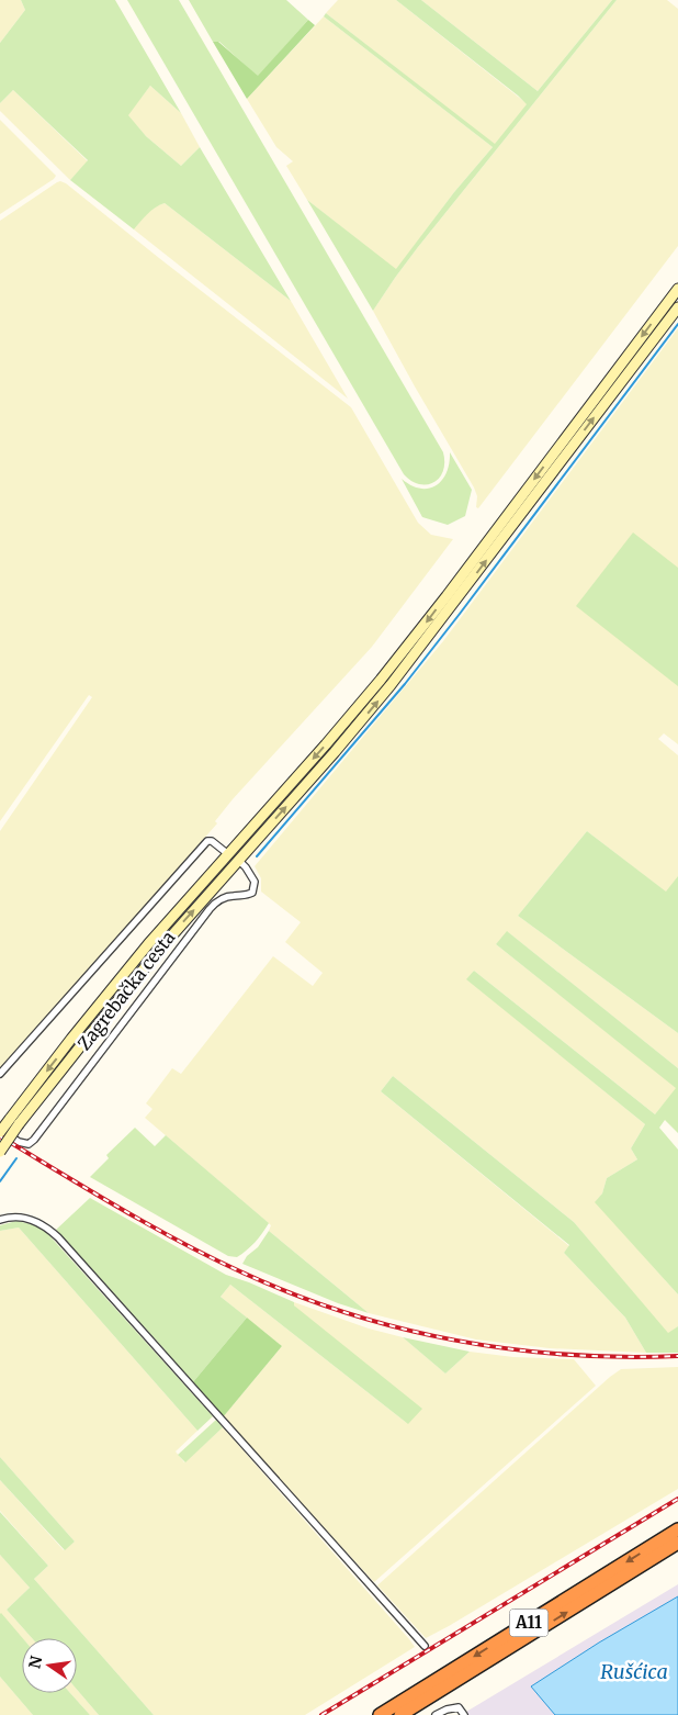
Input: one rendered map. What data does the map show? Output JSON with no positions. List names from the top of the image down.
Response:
{
  "streets": {
    "highway": ["A11"],
    "main road": ["Zagrebačka cesta"]
  },
  "water": ["Rušćica"],
  "north": "left"
}
